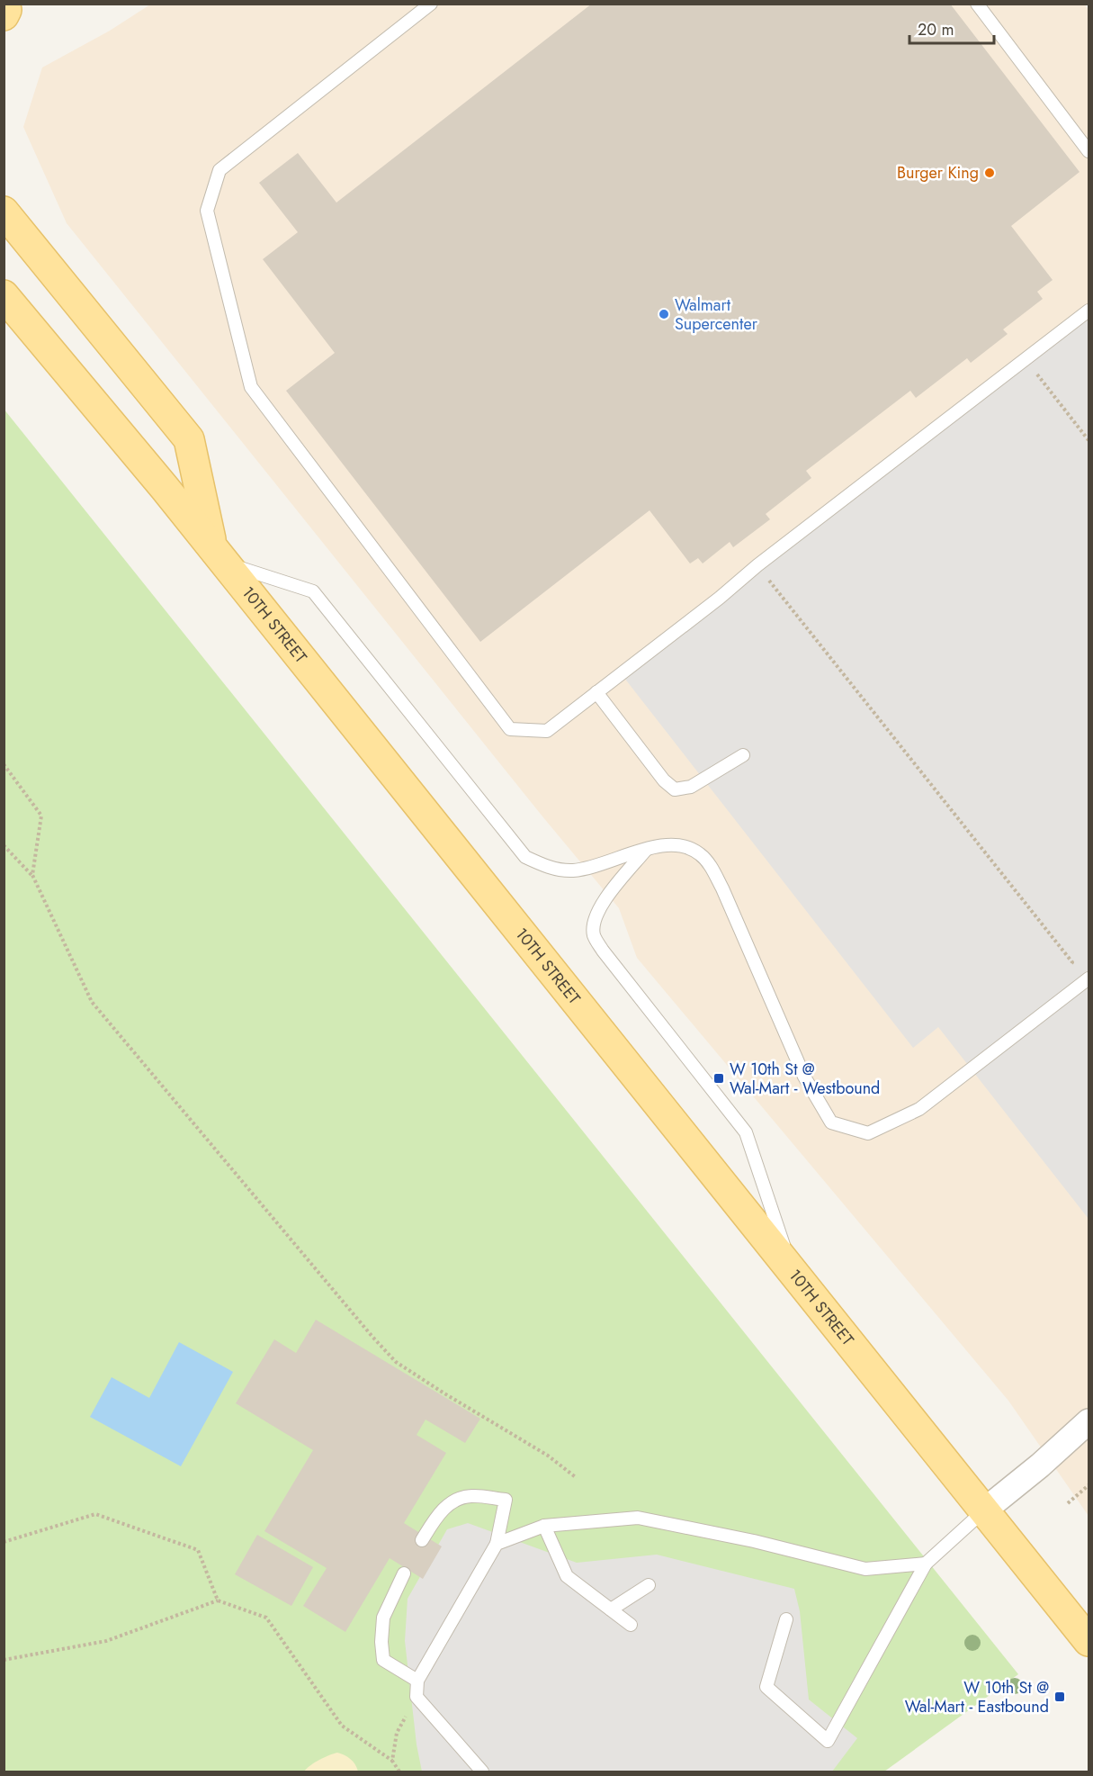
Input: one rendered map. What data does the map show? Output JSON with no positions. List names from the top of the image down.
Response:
{
  "streets": {
    "main road": ["10TH STREET"]
  },
  "places": {
    "other": ["Burger King", "Walmart Supercenter"],
    "transit": ["W 10th St @ Wal-Mart - Westbound", "W 10th St @ Wal-Mart - Eastbound"]
  },
  "scale_bar": "20 m"
}
